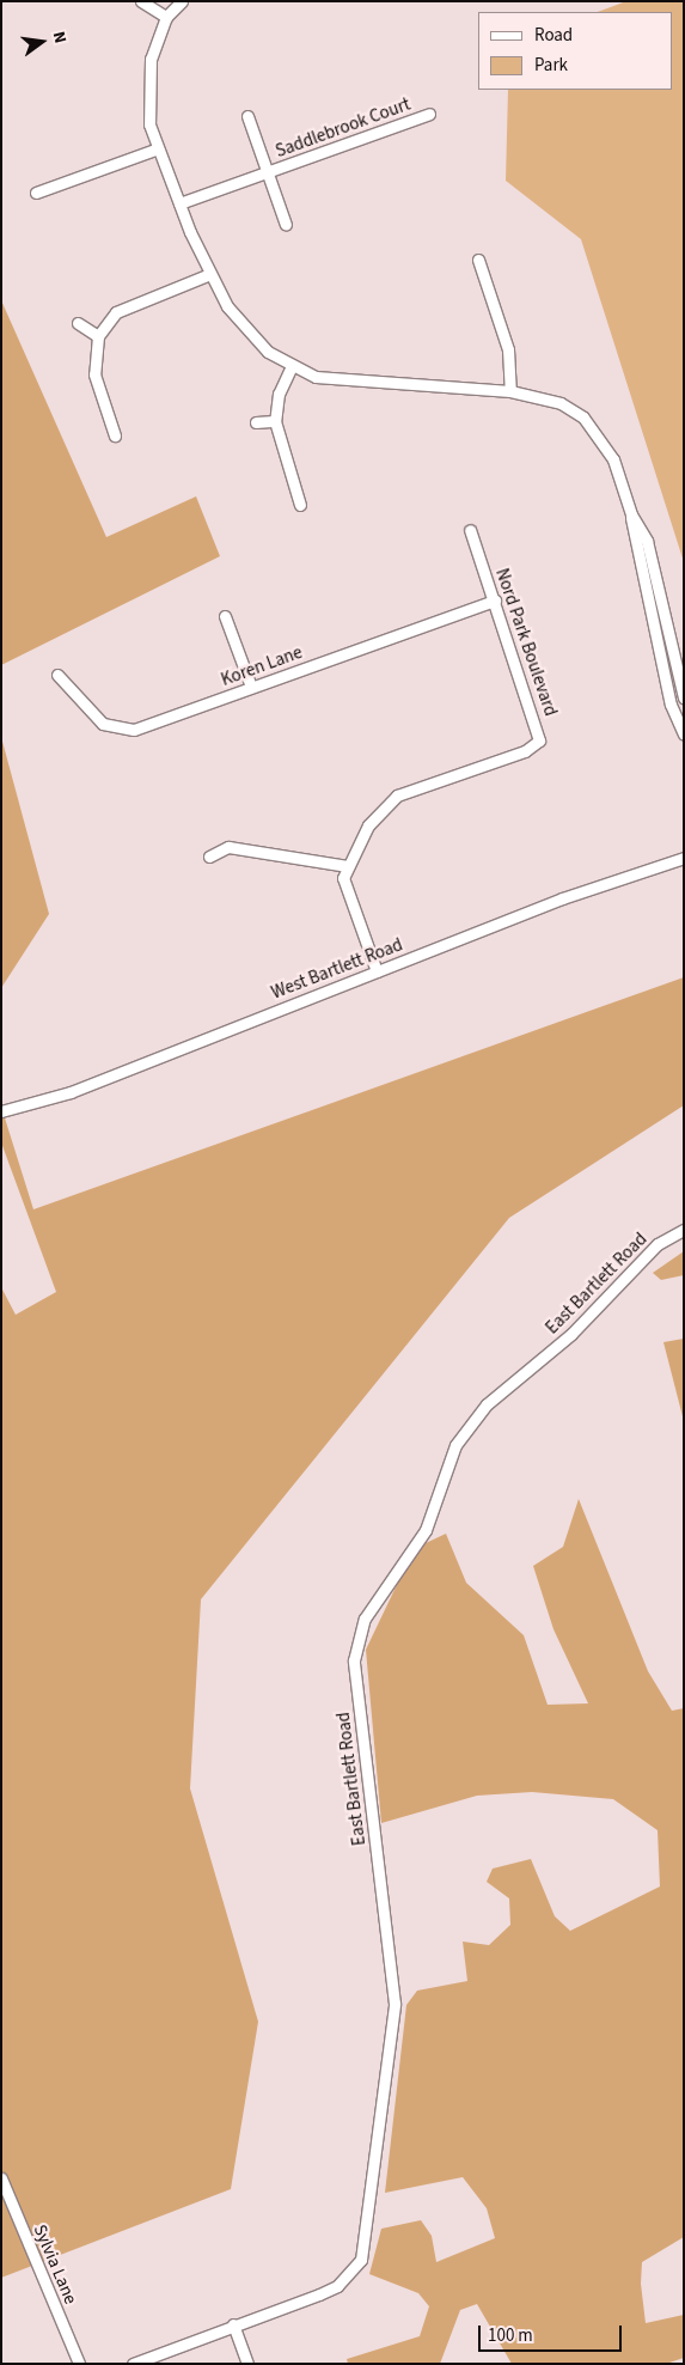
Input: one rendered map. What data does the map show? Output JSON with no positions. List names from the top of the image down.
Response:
{
  "streets": {
    "street": [
      "Saddlebrook Court",
      "Nord Park Boulevard",
      "Koren Lane",
      "West Bartlett Road",
      "East Bartlett Road",
      "Sylvia Lane"
    ]
  },
  "crossings": [
    ["Nord Park Boulevard", "Koren Lane"]
  ],
  "legend": ["Road", "Park"],
  "scale_bar": "100 m",
  "north": "right"
}
